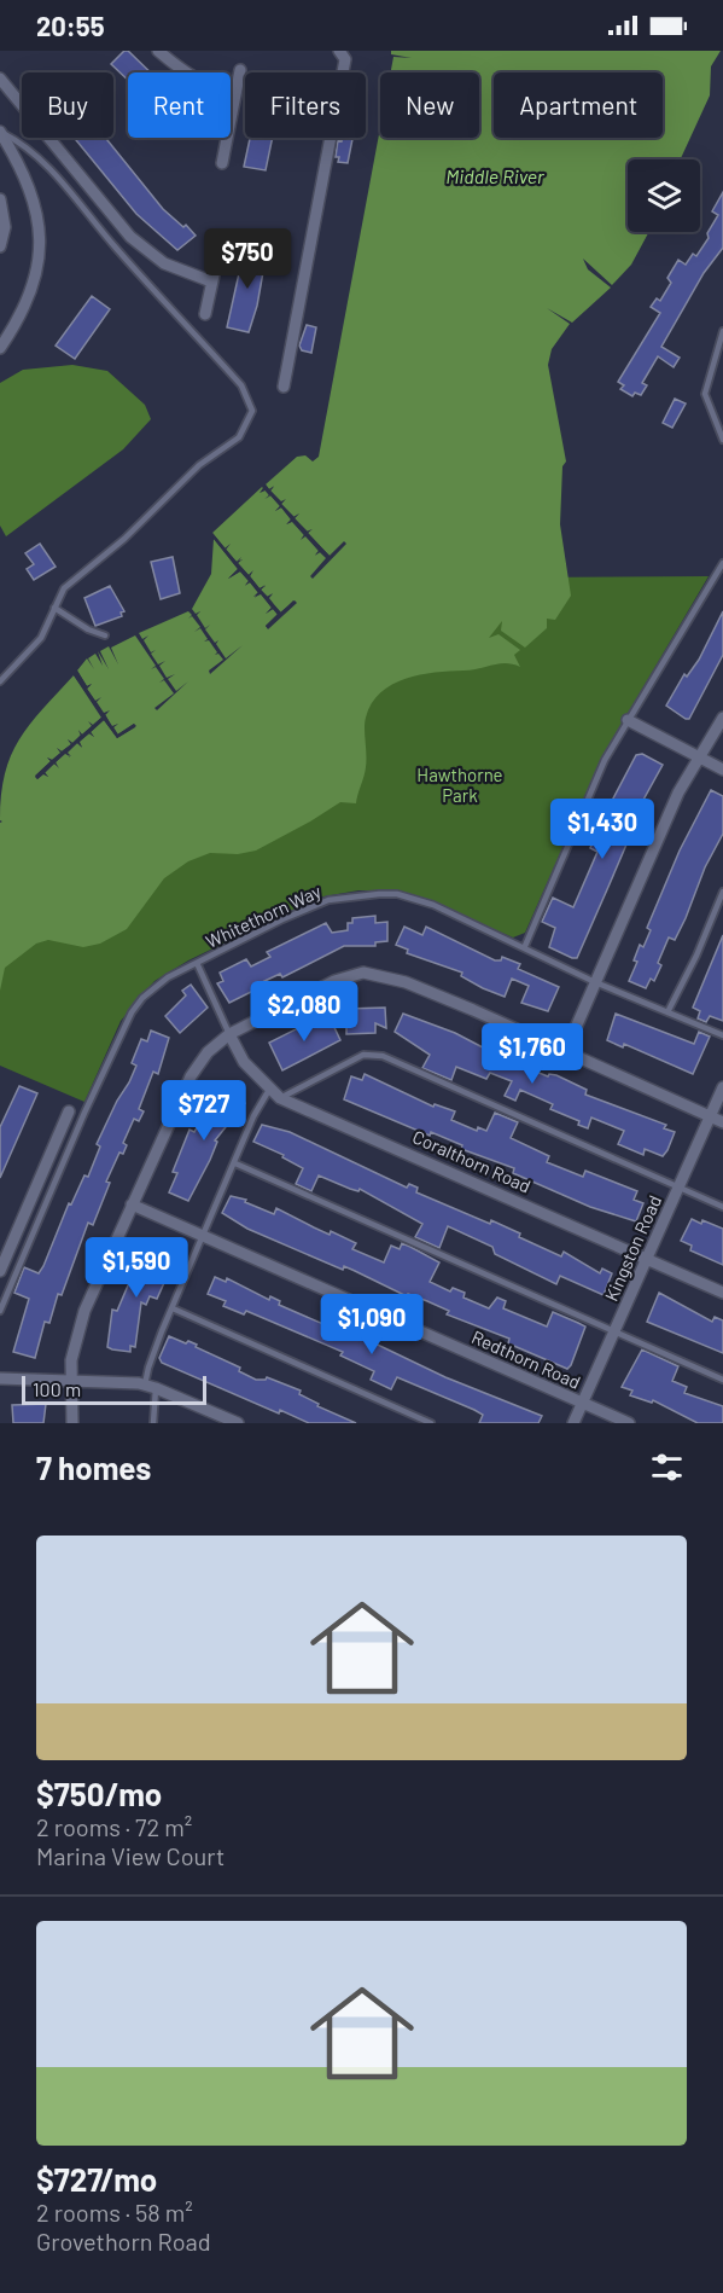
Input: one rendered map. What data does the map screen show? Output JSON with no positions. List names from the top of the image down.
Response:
{
  "streets": {
    "street": ["Coralthorn Road", "Kingston Road", "Redthorn Road"],
    "lane": ["Whitethorn Way"]
  },
  "crossings": [
    ["Coralthorn Road", "Kingston Road"],
    ["Kingston Road", "Redthorn Road"]
  ],
  "water": ["Middle River"],
  "parks": ["Hawthorne Park"],
  "scale_bar": "100 m",
  "page": {
    "status": "20:55",
    "chip": [
      "Buy",
      "Rent",
      "Filters",
      "New",
      "Apartment"
    ],
    "price": [
      "$750",
      "$1,430",
      "$2,080",
      "$1,760",
      "$727",
      "$1,590",
      "$1,090"
    ],
    "scale": "100 m",
    "heading": "7 homes",
    "list": [
      {
        "name": "$750/mo",
        "note": "2 rooms · 72 m² · Marina View Court"
      },
      {
        "name": "$727/mo",
        "note": "2 rooms · 58 m² · Grovethorn Road"
      }
    ]
  }
}
